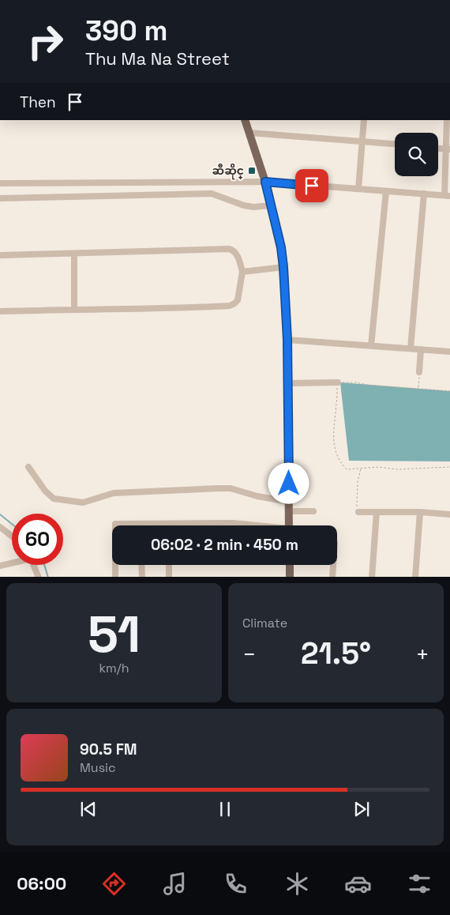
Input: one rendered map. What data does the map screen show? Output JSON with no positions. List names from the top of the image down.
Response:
{
  "places": {
    "transit": ["ဆီဆိုင္"]
  },
  "page": {
    "turn": ["390 m", "Thu Ma Na Street"],
    "then": "Then",
    "limit": "60",
    "trip": "06:02 · 2 min · 450 m",
    "tile": [
      ["51", "km/h"],
      "Climate"
    ],
    "heat": ["−", "21.5°", "+"],
    "song": ["90.5 FM", "Music"],
    "tabs": "06:00"
  }
}
